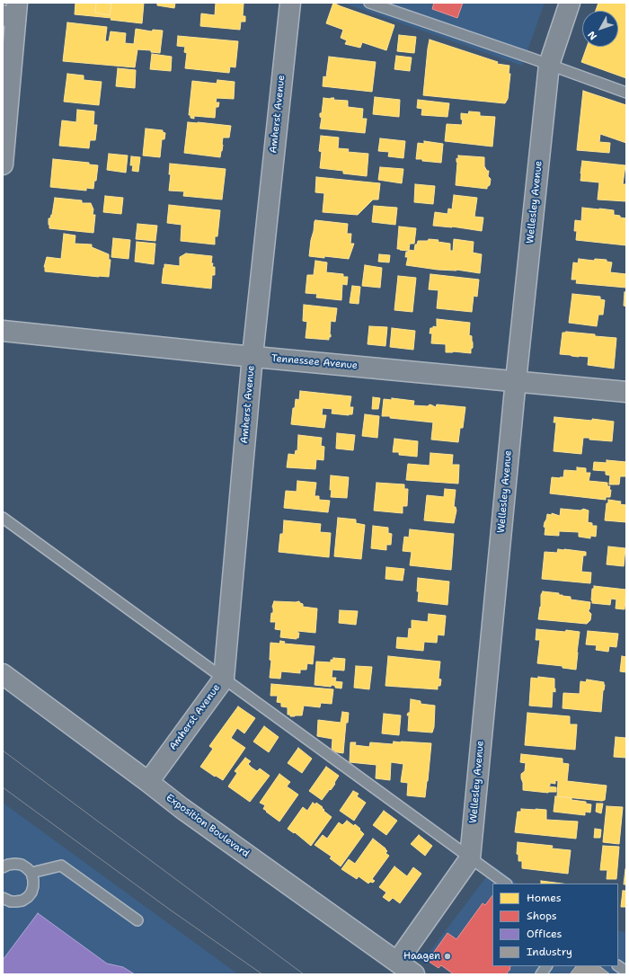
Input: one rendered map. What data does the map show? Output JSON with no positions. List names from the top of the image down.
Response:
{
  "streets": {
    "street": [
      "Amherst Avenue",
      "Wellesley Avenue",
      "Tennessee Avenue",
      "Exposition Boulevard"
    ]
  },
  "crossings": [
    ["Amherst Avenue", "Tennessee Avenue"],
    ["Amherst Avenue", "Exposition Boulevard"],
    ["Wellesley Avenue", "Tennessee Avenue"],
    ["Wellesley Avenue", "Exposition Boulevard"]
  ],
  "places": ["Haagen"],
  "legend": [
    "Homes",
    "Shops",
    "Offices",
    "Industry"
  ],
  "north": "bottom left"
}
